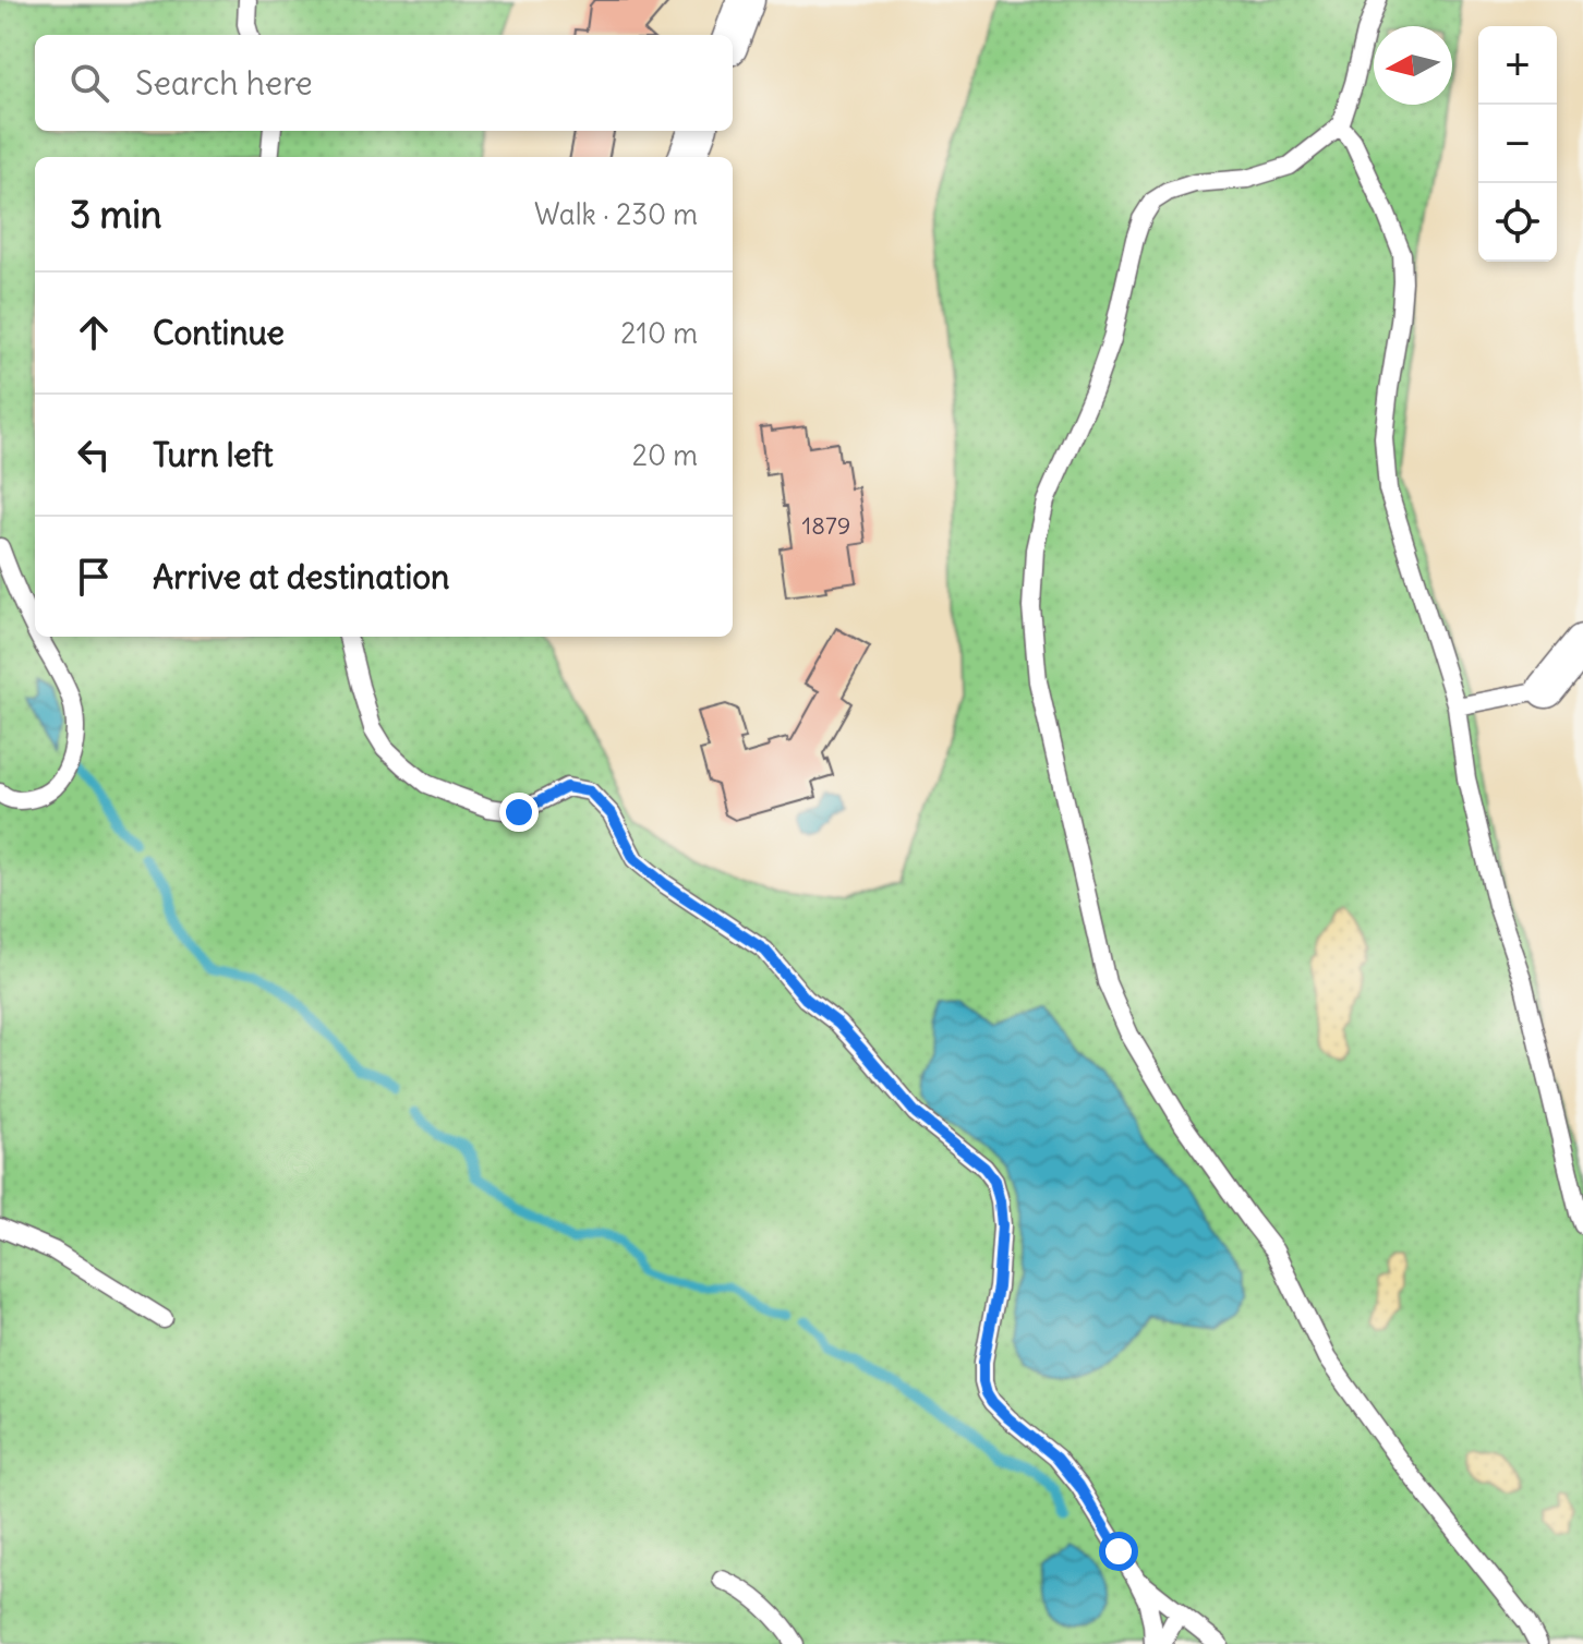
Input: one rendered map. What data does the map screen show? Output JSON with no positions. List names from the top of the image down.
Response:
{
  "house_numbers": ["1879"],
  "north": "left",
  "page": {
    "map_buttons": ["+", "−"],
    "search": "Search here",
    "heading": ["3 min", "Walk · 230 m"],
    "list": [
      ["Continue", "210 m"],
      ["Turn left", "20 m"],
      "Arrive at destination"
    ]
  }
}
